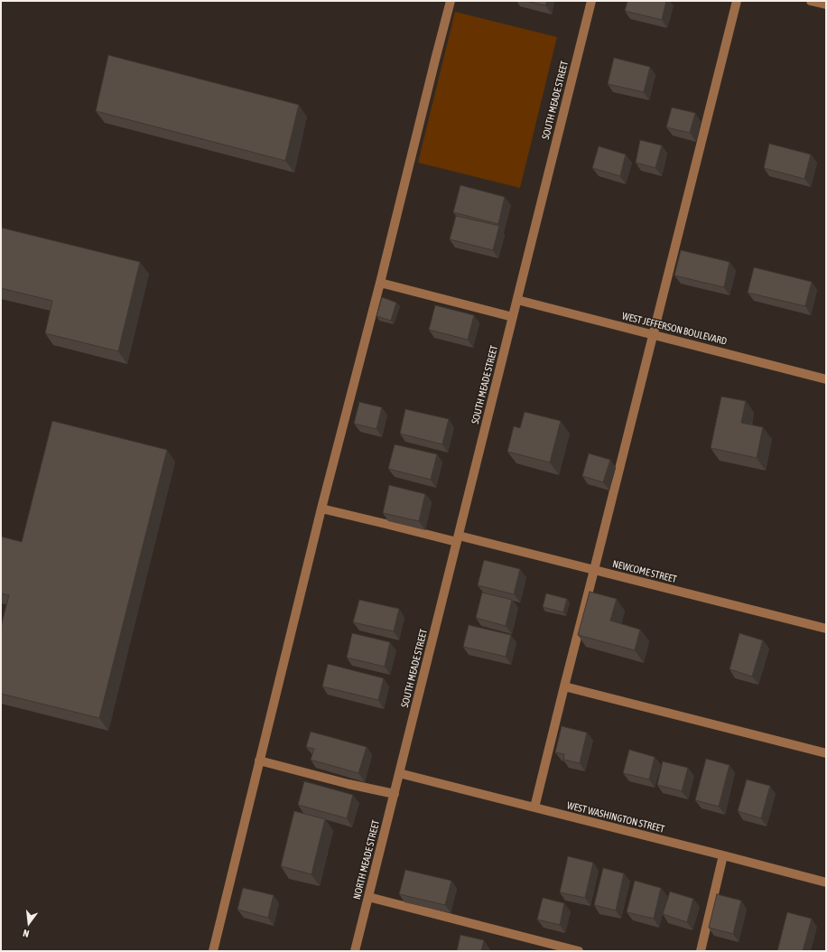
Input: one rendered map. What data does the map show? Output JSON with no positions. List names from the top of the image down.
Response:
{
  "streets": {
    "street": [
      "SOUTH MEADE STREET",
      "WEST JEFFERSON BOULEVARD",
      "NEWCOME STREET",
      "WEST WASHINGTON STREET",
      "NORTH MEADE STREET"
    ]
  },
  "crossings": [
    ["SOUTH MEADE STREET", "WEST JEFFERSON BOULEVARD"],
    ["SOUTH MEADE STREET", "NEWCOME STREET"],
    ["SOUTH MEADE STREET", "WEST WASHINGTON STREET"],
    ["SOUTH MEADE STREET", "NORTH MEADE STREET"],
    ["WEST WASHINGTON STREET", "NORTH MEADE STREET"]
  ],
  "north": "bottom"
}
